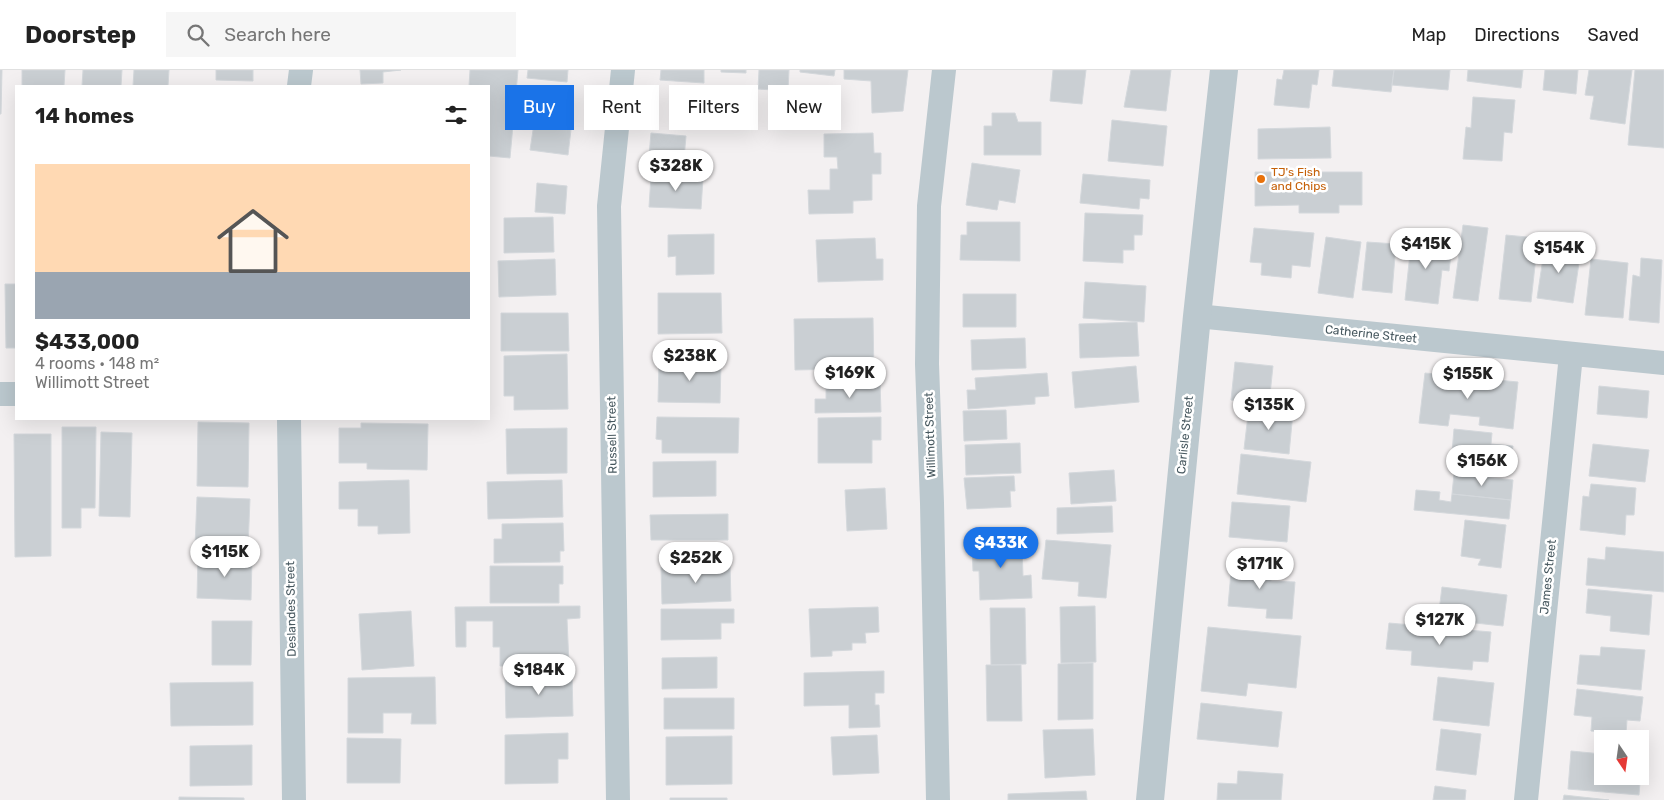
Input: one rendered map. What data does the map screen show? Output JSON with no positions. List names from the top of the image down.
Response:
{
  "streets": {
    "street": [
      "Catherine Street",
      "Russell Street",
      "Willimott Street",
      "Carlisle Street",
      "James Street",
      "Deslandes Street"
    ]
  },
  "crossings": [
    ["Catherine Street", "Carlisle Street"],
    ["Catherine Street", "James Street"]
  ],
  "places": ["TJ's Fish and Chips"],
  "north": "bottom",
  "page": {
    "header": "Doorstep",
    "search": "Search here",
    "nav": ["Map", "Directions", "Saved"],
    "chip": [
      "Buy",
      "Rent",
      "Filters",
      "New"
    ],
    "heading": "14 homes",
    "list": [
      {
        "name": "$433,000",
        "note": "4 rooms · 148 m² · Willimott Street"
      }
    ],
    "price": [
      "$328K",
      "$415K",
      "$154K",
      "$238K",
      "$169K",
      "$155K",
      "$135K",
      "$156K",
      "$433K",
      "$115K",
      "$252K",
      "$171K",
      "$127K",
      "$184K"
    ]
  }
}
